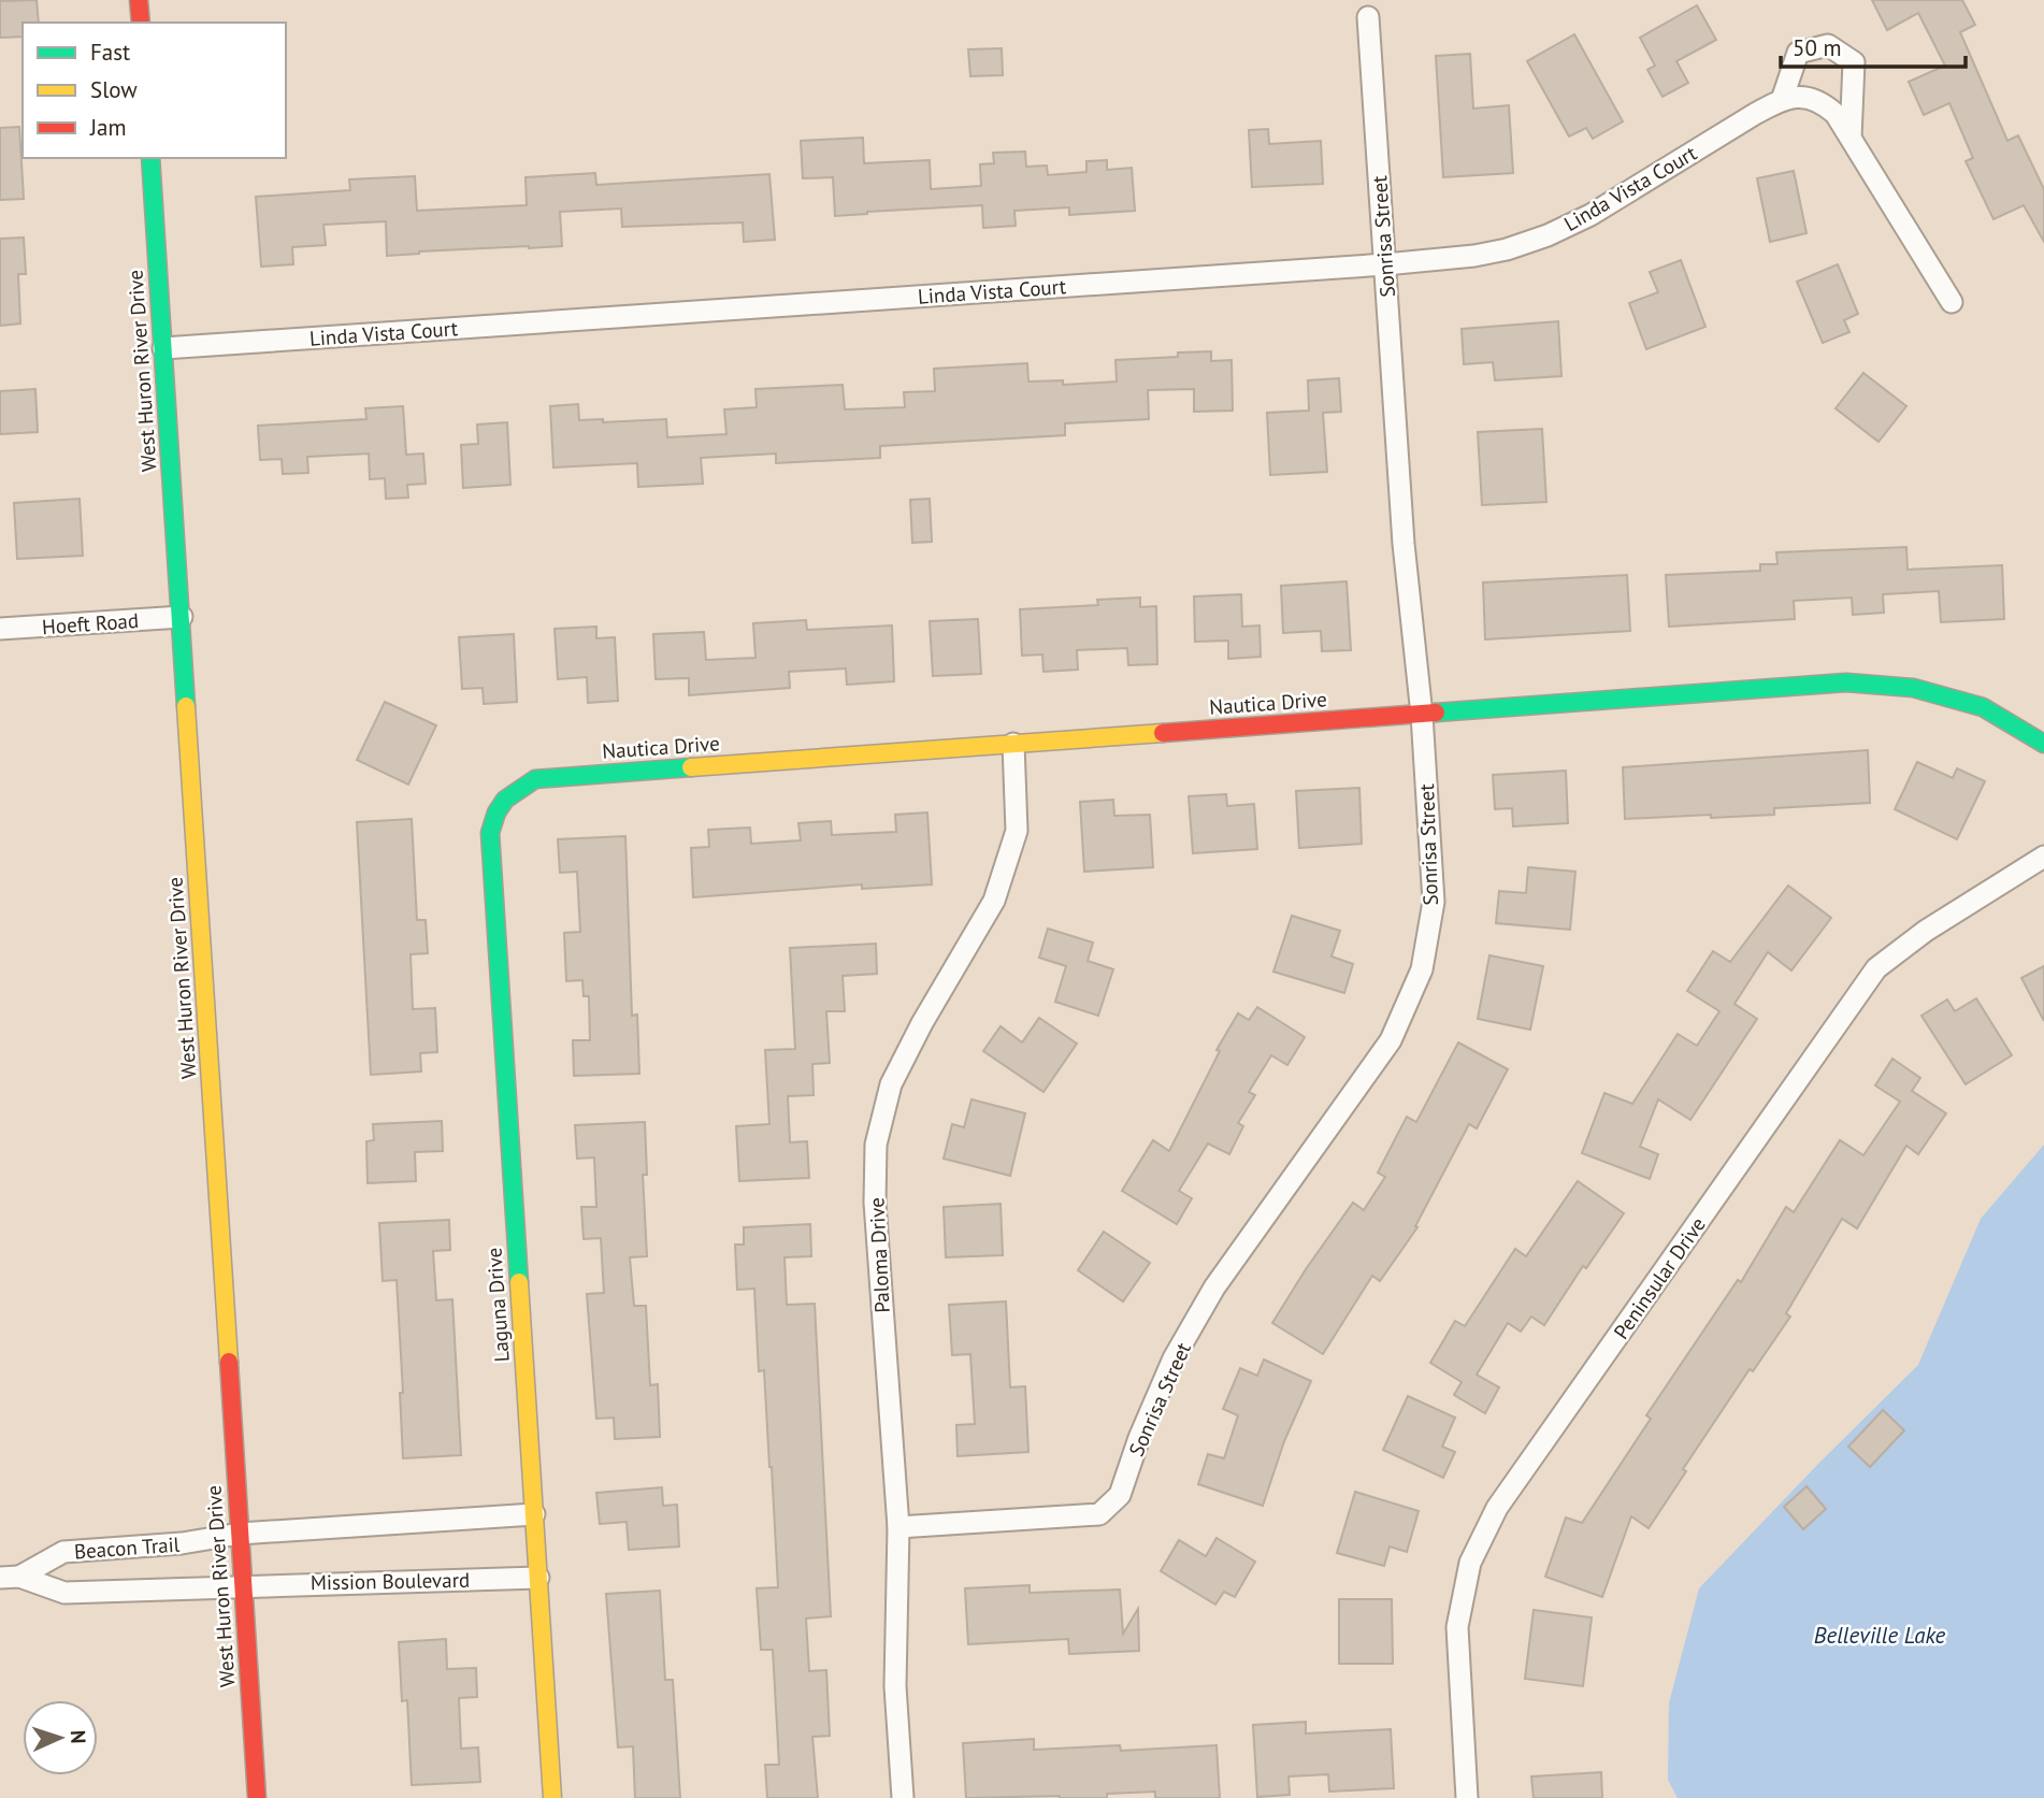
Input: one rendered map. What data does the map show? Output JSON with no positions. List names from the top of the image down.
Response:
{
  "streets": {
    "street": [
      "Linda Vista Court",
      "Sonrisa Street",
      "West Huron River Drive",
      "Hoeft Road",
      "Nautica Drive",
      "Paloma Drive",
      "Peninsular Drive",
      "Laguna Drive",
      "Beacon Trail",
      "Mission Boulevard"
    ]
  },
  "crossings": [
    ["Linda Vista Court", "Sonrisa Street"],
    ["Linda Vista Court", "West Huron River Drive"],
    ["Sonrisa Street", "Nautica Drive"],
    ["Sonrisa Street", "Paloma Drive"],
    ["West Huron River Drive", "Hoeft Road"],
    ["West Huron River Drive", "Beacon Trail"],
    ["West Huron River Drive", "Mission Boulevard"],
    ["Nautica Drive", "Paloma Drive"],
    ["Nautica Drive", "Laguna Drive"],
    ["Laguna Drive", "Mission Boulevard"],
    ["Beacon Trail", "Mission Boulevard"]
  ],
  "water": ["Belleville Lake"],
  "legend": ["Fast", "Slow", "Jam"],
  "scale_bar": "50 m",
  "north": "right"
}
